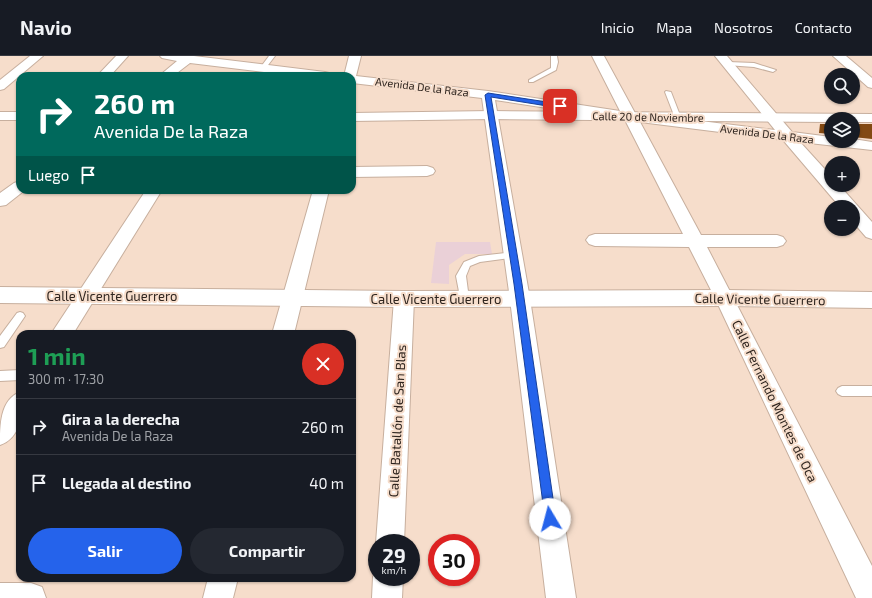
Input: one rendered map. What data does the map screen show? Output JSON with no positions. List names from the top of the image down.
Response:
{
  "streets": {
    "main road": ["Calle 20 de Noviembre", "Calle Vicente Guerrero"],
    "street": ["Avenida De la Raza", "Calle Fernando Montes de Oca", "Calle Batallón de San Blas"]
  },
  "crossings": [
    ["Avenida De la Raza", "Calle 20 de Noviembre"],
    ["Avenida De la Raza", "Calle Fernando Montes de Oca"],
    ["Calle 20 de Noviembre", "Calle Fernando Montes de Oca"],
    ["Calle Vicente Guerrero", "Calle Fernando Montes de Oca"],
    ["Calle Vicente Guerrero", "Calle Batallón de San Blas"]
  ],
  "page": {
    "header": "Navio",
    "nav": [
      "Inicio",
      "Mapa",
      "Nosotros",
      "Contacto"
    ],
    "map_buttons": ["+", "−"],
    "turn": ["260 m", "Avenida De la Raza"],
    "then": "Luego",
    "heading": ["1 min", "300 m · 17:30"],
    "list": [
      {
        "name": "Gira a la derecha",
        "note": "Avenida De la Raza",
        "value": "260 m"
      },
      {
        "name": "Llegada al destino",
        "value": "40 m"
      }
    ],
    "buttons": ["Salir", "Compartir"],
    "speed": "29 km/h",
    "limit": "30"
  }
}
